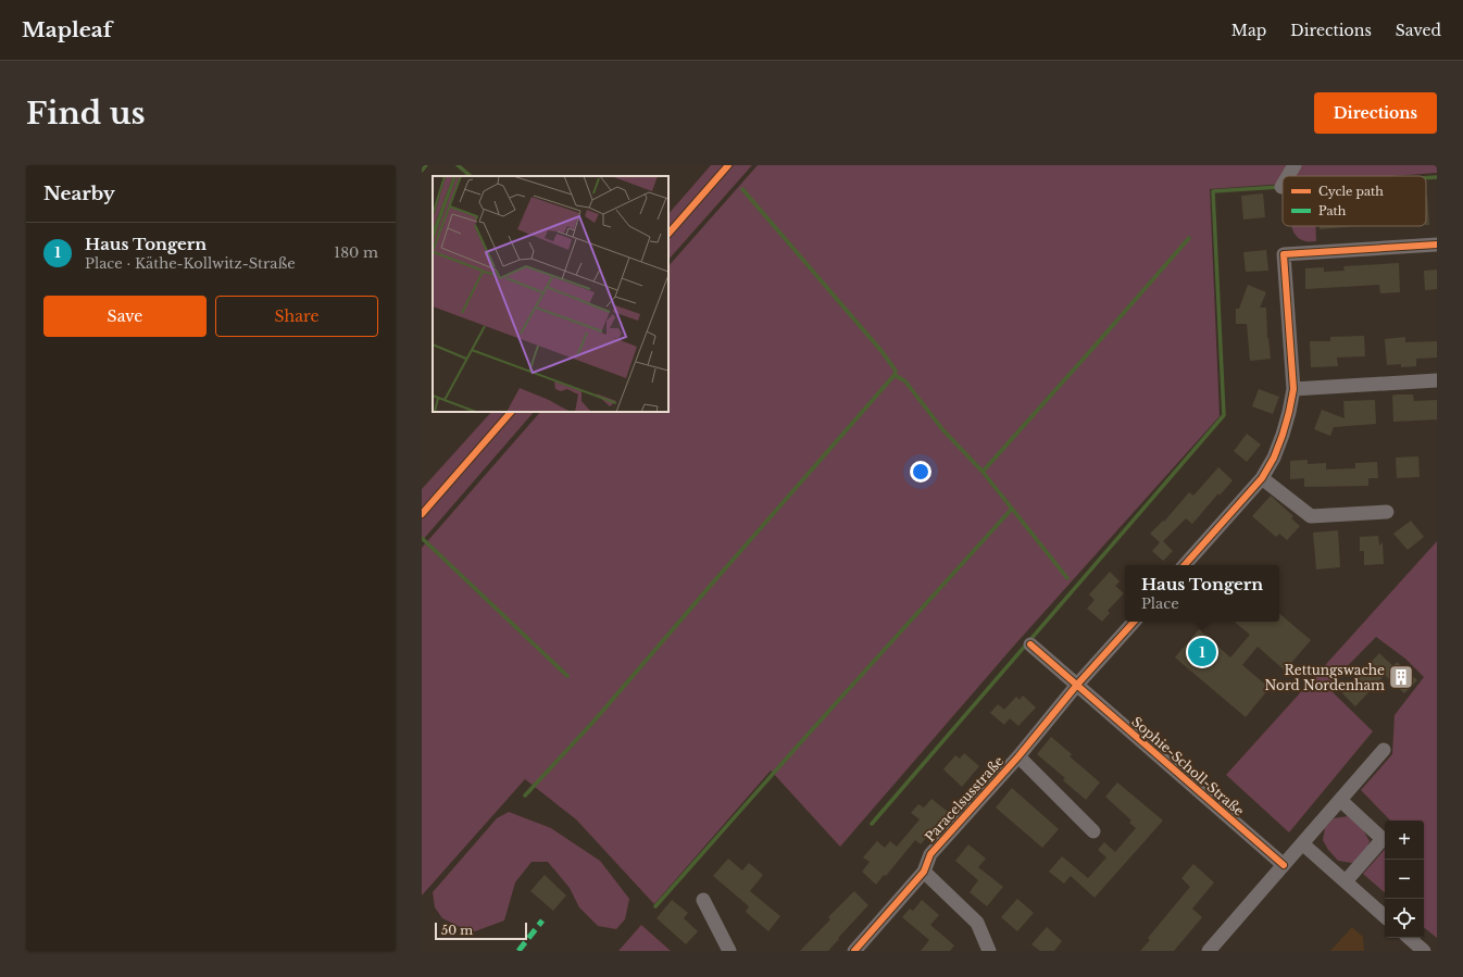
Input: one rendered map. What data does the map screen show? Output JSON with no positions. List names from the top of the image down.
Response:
{
  "streets": {
    "street": ["Sophie-Scholl-Straße", "Paracelsusstraße"]
  },
  "crossings": [
    ["Sophie-Scholl-Straße", "Paracelsusstraße"]
  ],
  "places": {
    "building": ["Rettungswache Nord Nordenham"]
  },
  "legend": ["Cycle path", "Path"],
  "scale_bar": "50 m",
  "page": {
    "header": "Mapleaf",
    "nav": ["Map", "Directions", "Saved"],
    "buttons": [
      "Directions",
      ["Save", "Share"]
    ],
    "title": "Find us",
    "heading": "Nearby",
    "list": [
      {
        "mark": "1",
        "name": "Haus Tongern",
        "note": "Place · Käthe-Kollwitz-Straße",
        "value": "180 m"
      }
    ],
    "popup": ["Haus Tongern", "Place"],
    "pins": "1",
    "map_buttons": ["+", "−"],
    "scale": "50 m"
  }
}
